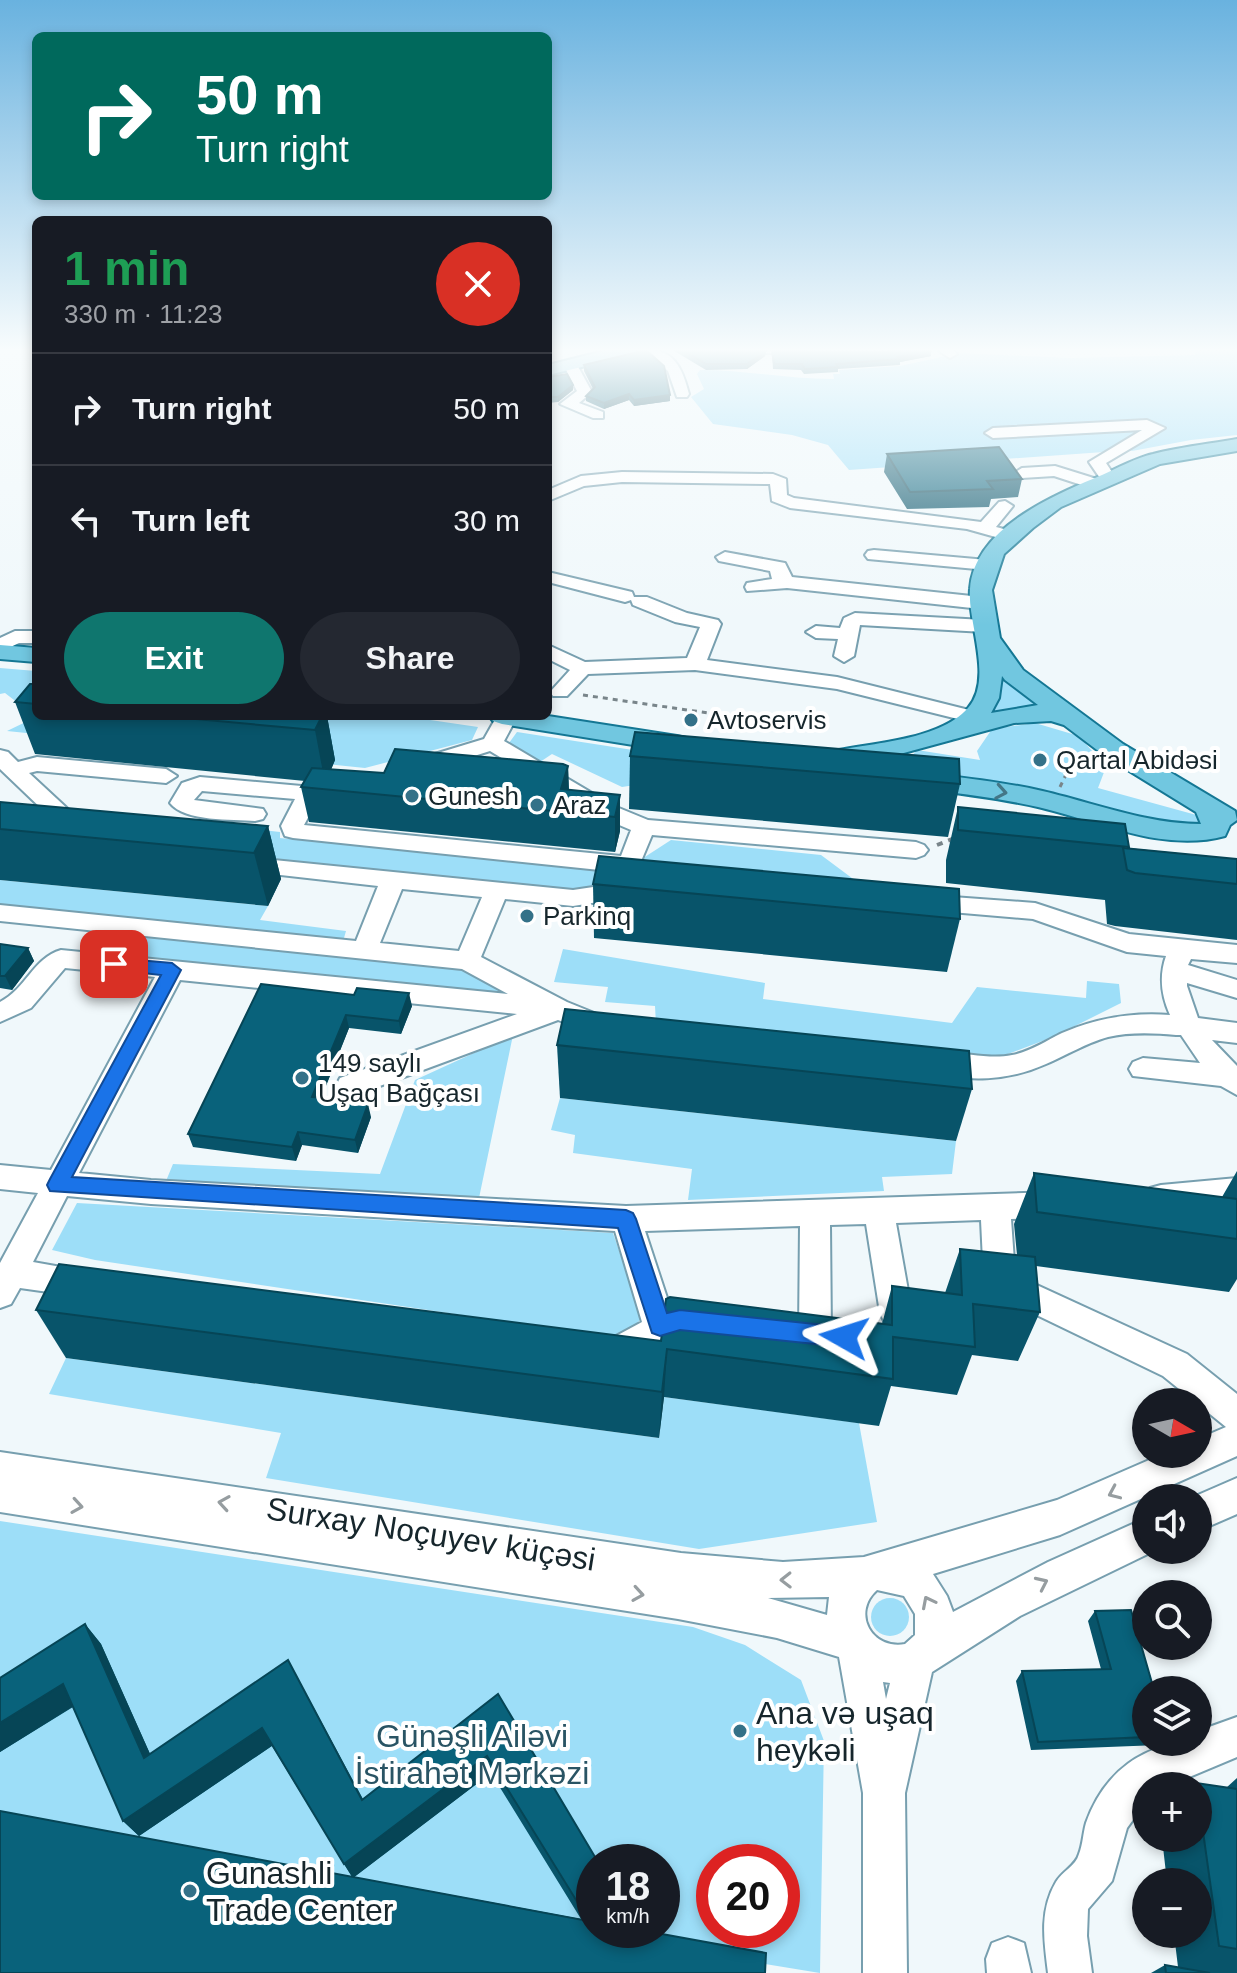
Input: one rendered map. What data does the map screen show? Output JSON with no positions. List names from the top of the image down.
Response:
{
  "streets": {
    "street": ["Surxay Noçuyev küçəsi"]
  },
  "parks": ["Günəşli Ailəvi İstirahət Mərkəzi"],
  "places": [
    "Avtoservis",
    "Qartal Abidəsi",
    "Gunesh",
    "Araz",
    "Parkinq",
    "149 saylı Uşaq Bağçası",
    "Ana və uşaq heykəli",
    "Gunashli Trade Center"
  ],
  "north": "right",
  "page": {
    "turn": ["50 m", "Turn right"],
    "heading": ["1 min", "330 m · 11:23"],
    "list": [
      {
        "name": "Turn right",
        "value": "50 m"
      },
      {
        "name": "Turn left",
        "value": "30 m"
      }
    ],
    "buttons": ["Exit", "Share"],
    "map_buttons": ["+", "−"],
    "speed": "18 km/h",
    "limit": "20"
  }
}
